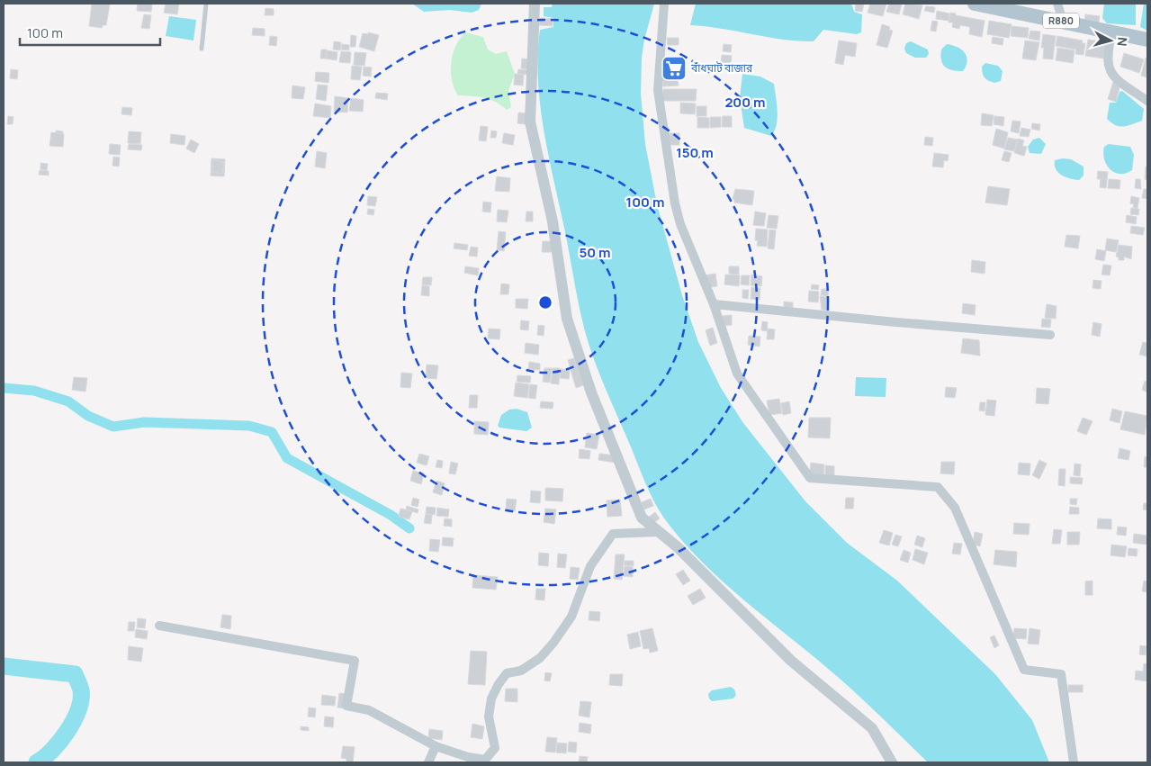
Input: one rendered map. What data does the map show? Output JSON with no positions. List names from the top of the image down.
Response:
{
  "streets": {
    "main road": ["R880"]
  },
  "places": {
    "supermarket": ["বাঁধঘাট বাজার"]
  },
  "scale_bar": "100 m",
  "north": "right",
  "rings": [
    "200 m",
    "150 m",
    "100 m",
    "50 m"
  ]
}
